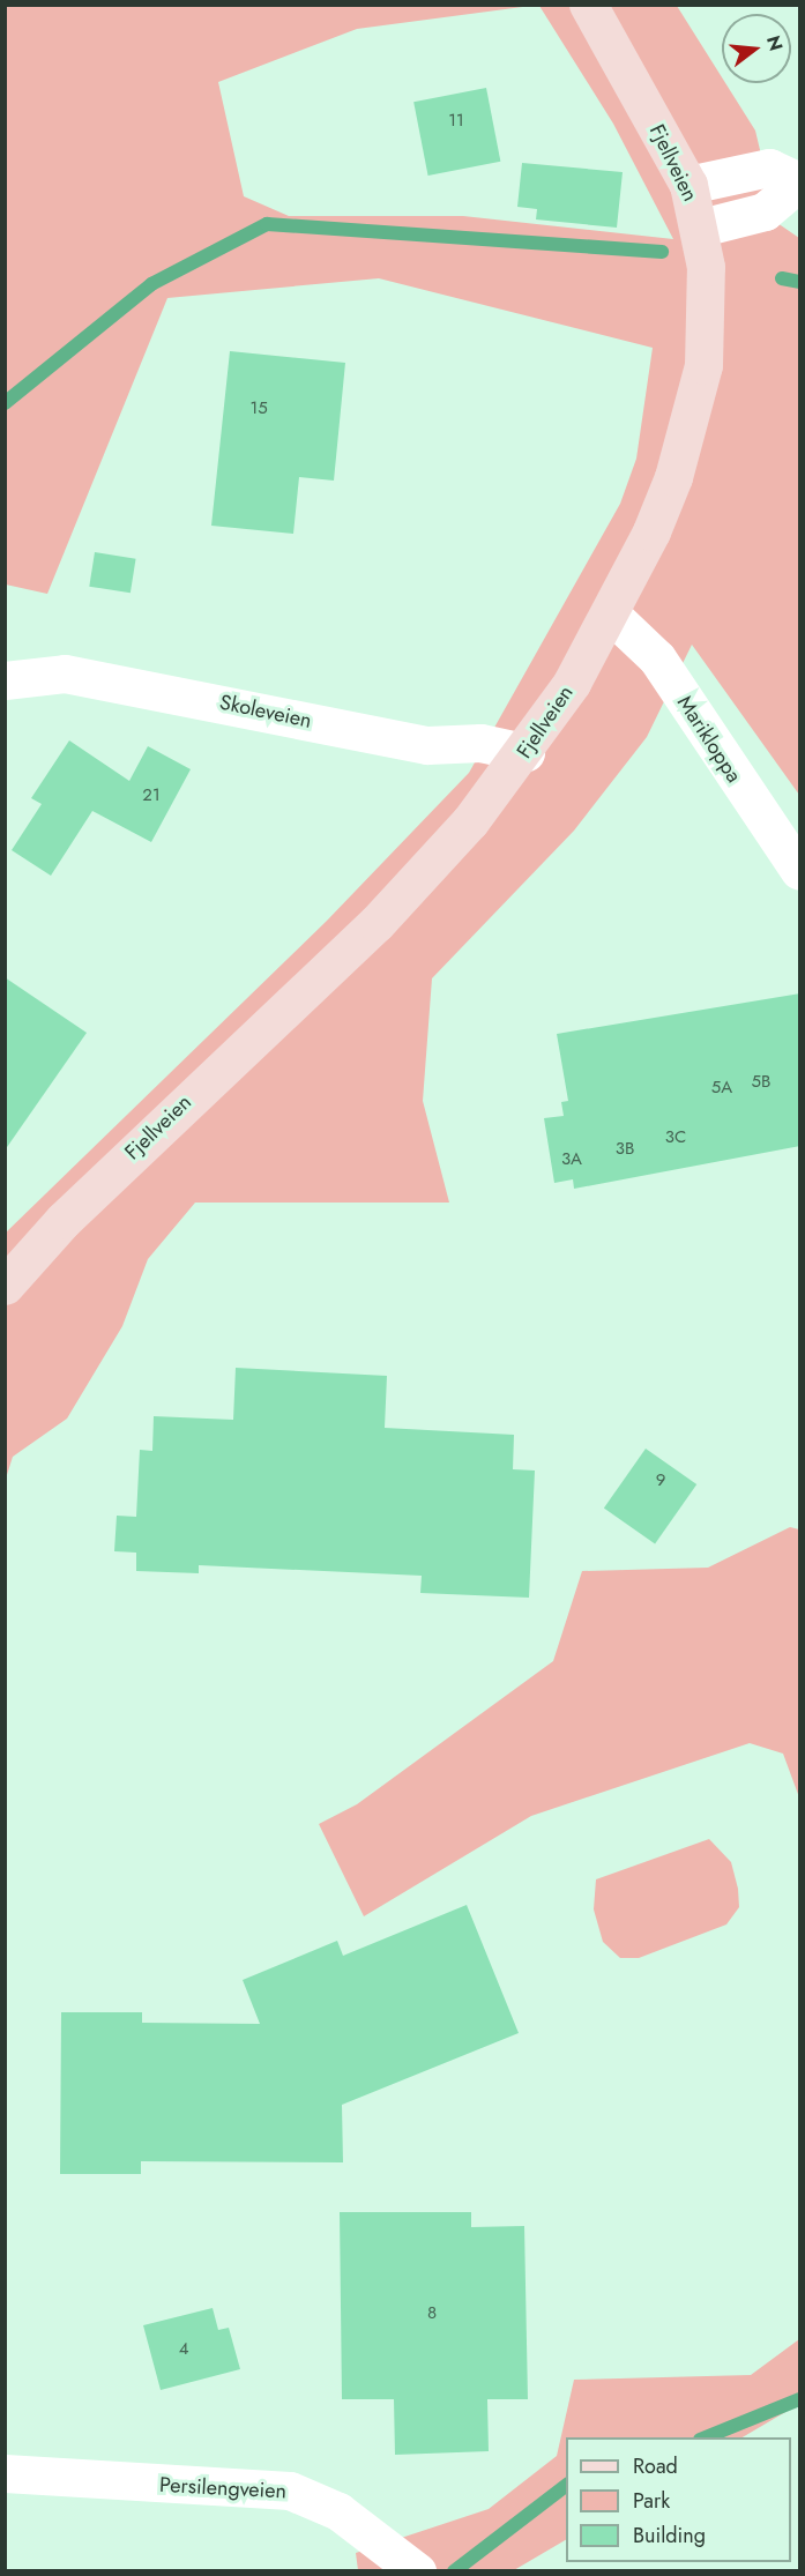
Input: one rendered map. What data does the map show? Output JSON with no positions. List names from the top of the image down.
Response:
{
  "streets": {
    "main road": ["Fjellveien"],
    "street": ["Skoleveien", "Marikloppa", "Persilengveien"]
  },
  "crossings": [
    ["Fjellveien", "Skoleveien"],
    ["Fjellveien", "Marikloppa"]
  ],
  "house_numbers": [
    "11",
    "15",
    "21",
    "5B",
    "5A",
    "3C",
    "3B",
    "3A",
    "9",
    "8",
    "4"
  ],
  "legend": ["Road", "Park", "Building"],
  "north": "right"
}
